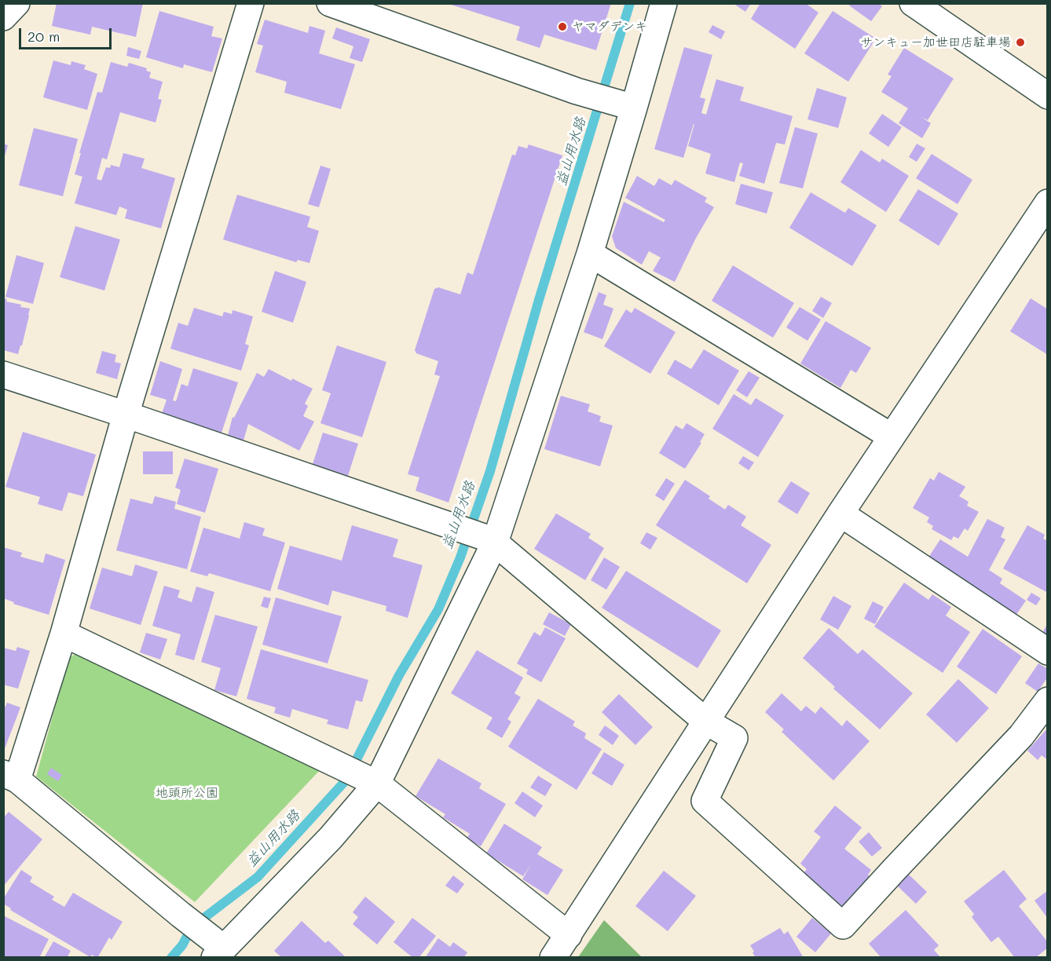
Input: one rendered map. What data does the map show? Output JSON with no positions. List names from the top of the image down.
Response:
{
  "water": ["益山用水路"],
  "parks": ["地頭所公園"],
  "places": ["ヤマダデンキ", "サンキュー加世田店駐車場"],
  "scale_bar": "20 m"
}
